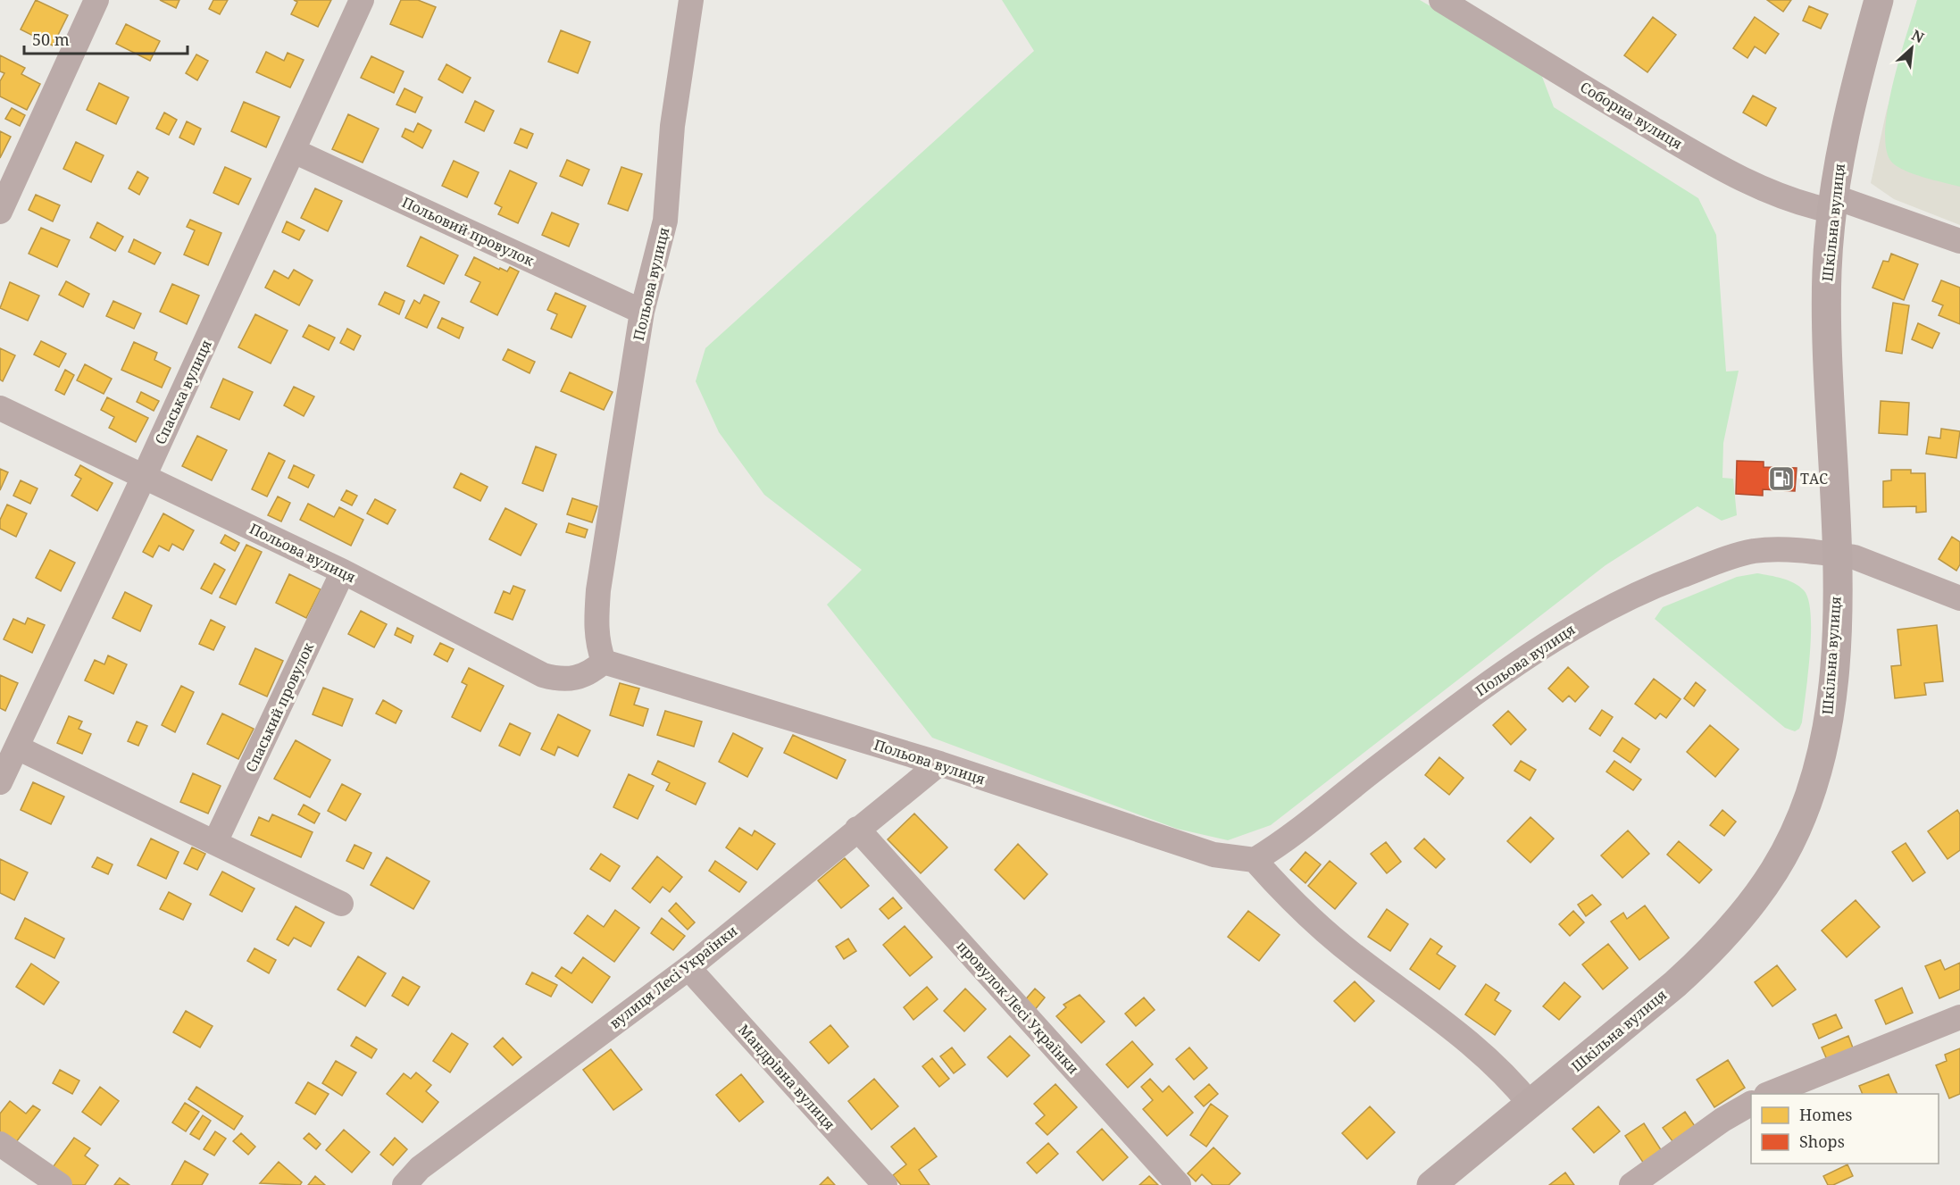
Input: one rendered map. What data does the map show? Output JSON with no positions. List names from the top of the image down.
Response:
{
  "streets": {
    "main road": ["Шкільна вулиця"],
    "street": [
      "Соборна вулиця",
      "Польовий провулок",
      "Польова вулиця",
      "Спаська вулиця",
      "Спаський провулок",
      "вулиця Лесі Українки",
      "провулок Лесі Українки",
      "Мандрівна вулиця"
    ]
  },
  "crossings": [
    ["Соборна вулиця", "Шкільна вулиця"],
    ["Шкільна вулиця", "Польова вулиця"],
    ["Польовий провулок", "Польова вулиця"],
    ["Польовий провулок", "Спаська вулиця"],
    ["Польова вулиця", "Спаська вулиця"],
    ["Польова вулиця", "Спаський провулок"],
    ["Польова вулиця", "вулиця Лесі Українки"],
    ["вулиця Лесі Українки", "провулок Лесі Українки"],
    ["вулиця Лесі Українки", "Мандрівна вулиця"]
  ],
  "places": {
    "fuel station": ["ТАС"]
  },
  "legend": ["Homes", "Shops"],
  "scale_bar": "50 m",
  "north": "top right"
}
